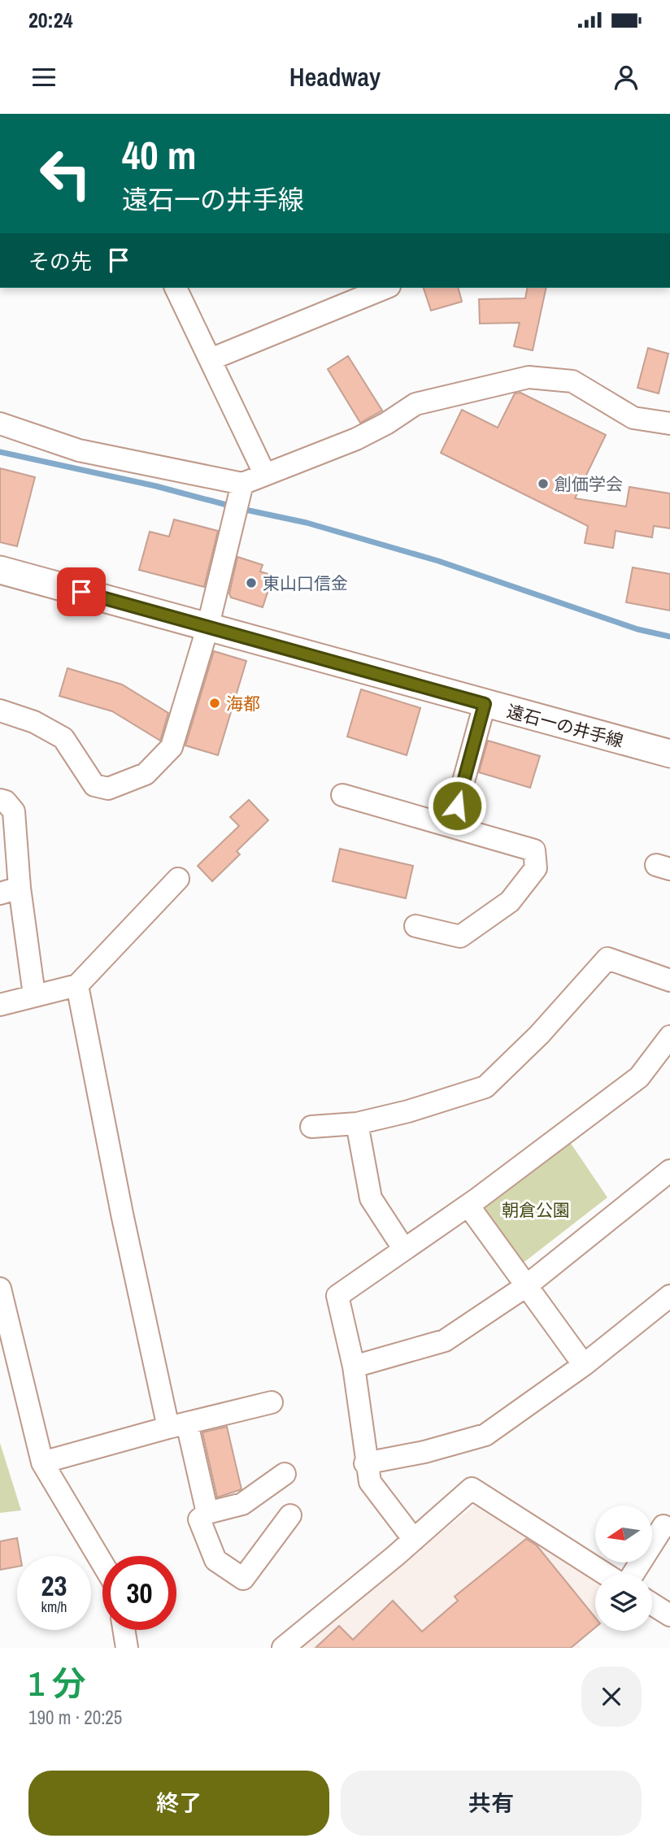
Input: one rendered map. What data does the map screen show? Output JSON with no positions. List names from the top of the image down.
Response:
{
  "streets": {
    "street": ["遠石一の井手線"]
  },
  "parks": ["朝倉公園"],
  "places": ["創価学会", "東山口信金", "海都"],
  "north": "left",
  "page": {
    "status": "20:24",
    "header": "Headway",
    "turn": ["40 m", "遠石一の井手線"],
    "then": "その先",
    "speed": "23 km/h",
    "limit": "30",
    "heading": ["1 分", "190 m · 20:25"],
    "buttons": ["終了", "共有"]
  }
}
